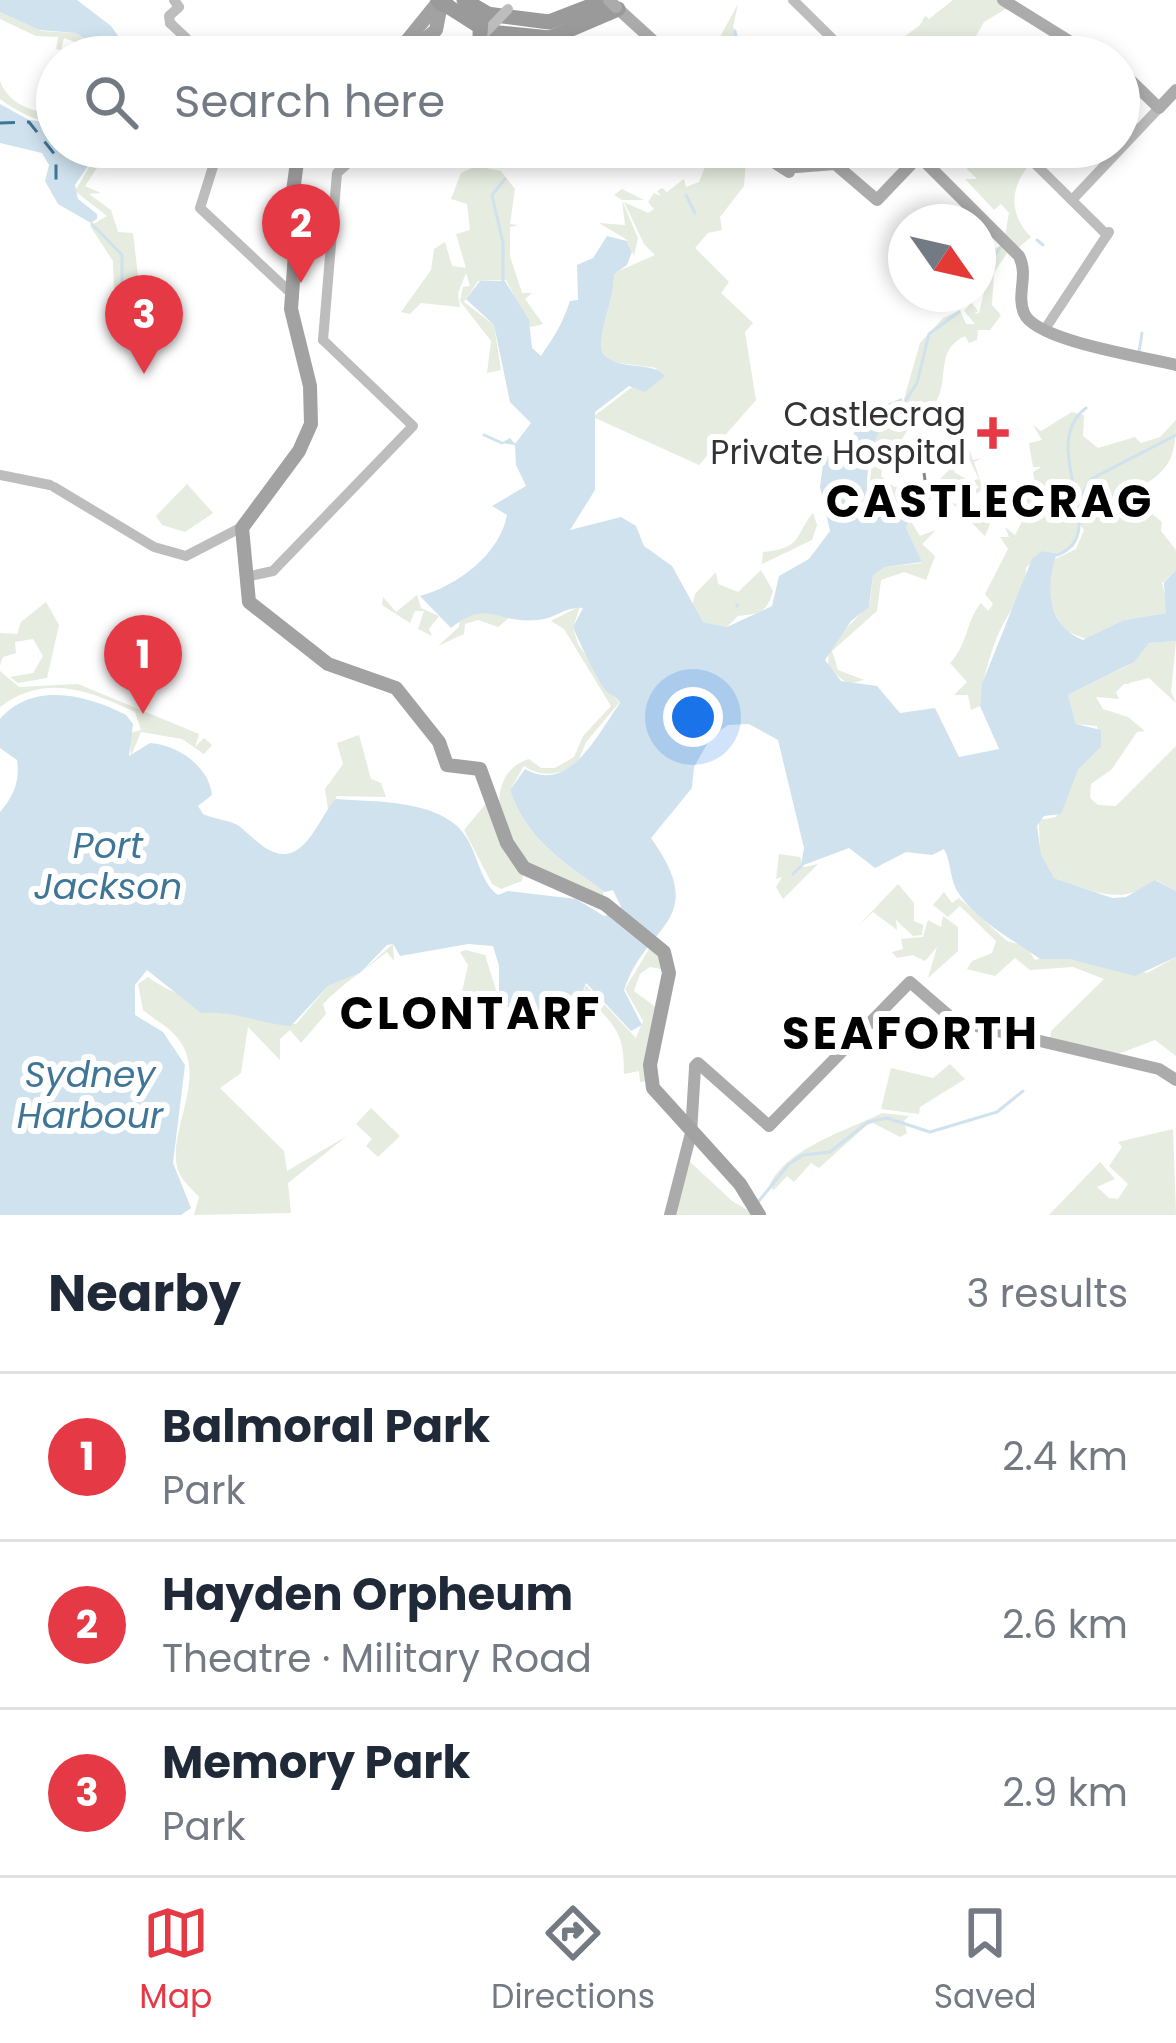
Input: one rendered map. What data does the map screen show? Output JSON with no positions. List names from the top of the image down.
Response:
{
  "districts": ["CASTLECRAG", "CLONTARF", "SEAFORTH"],
  "water": ["Port Jackson", "Sydney Harbour"],
  "places": {
    "health": ["Castlecrag Private Hospital"]
  },
  "north": "bottom right",
  "page": {
    "search": "Search here",
    "pins": ["2", "3", "1"],
    "heading": ["Nearby", "3 results"],
    "list": [
      {
        "mark": "1",
        "name": "Balmoral Park",
        "note": "Park",
        "value": "2.4 km"
      },
      {
        "mark": "2",
        "name": "Hayden Orpheum",
        "note": "Theatre · Military Road",
        "value": "2.6 km"
      },
      {
        "mark": "3",
        "name": "Memory Park",
        "note": "Park",
        "value": "2.9 km"
      }
    ],
    "nav": ["Map", "Directions", "Saved"]
  }
}
